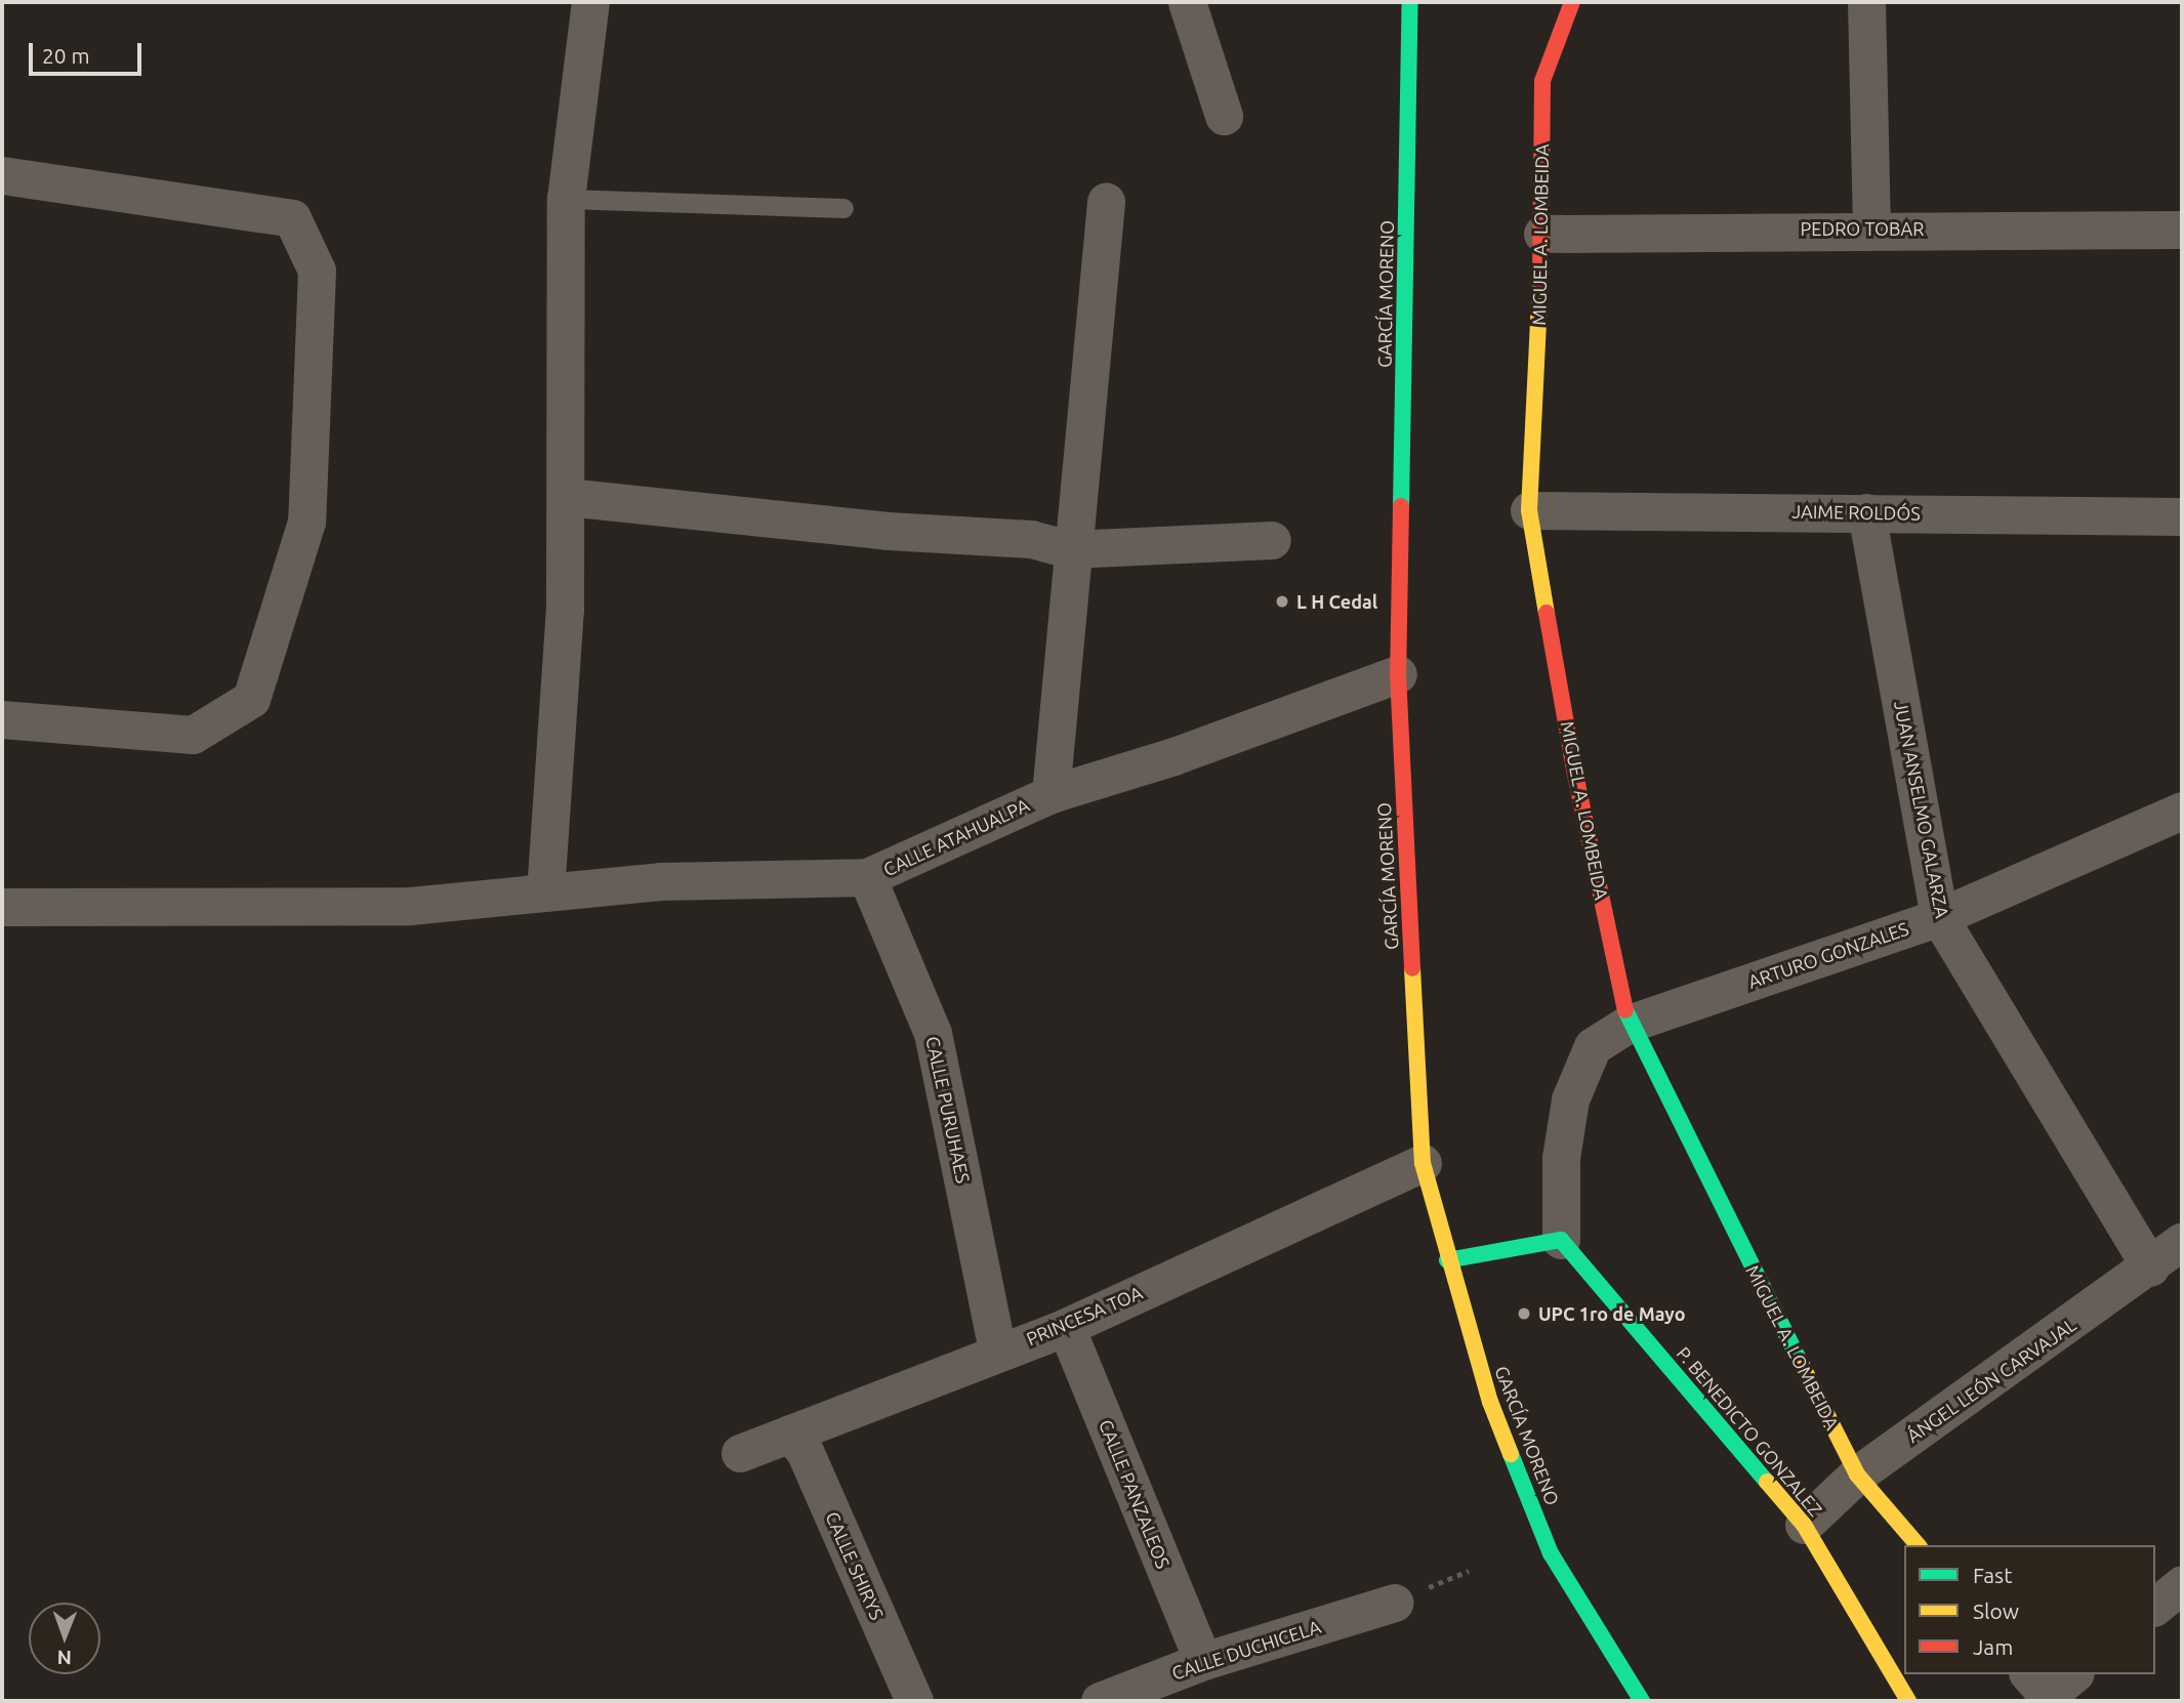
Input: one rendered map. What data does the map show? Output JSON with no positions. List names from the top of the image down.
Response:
{
  "streets": {
    "main road": ["MIGUEL A. LOMBEIDA", "GARCÍA MORENO", "P. BENEDICTO GONZALEZ"],
    "street": [
      "PEDRO TOBAR",
      "JAIME ROLDÓS",
      "JUAN ANSELMO GALARZA",
      "CALLE ATAHUALPA",
      "ARTURO GONZALES",
      "CALLE PURUHAES",
      "PRINCESA TOA",
      "ÁNGEL LEÓN CARVAJAL",
      "CALLE PANZALEOS",
      "CALLE SHIRYS",
      "CALLE DUCHICELA"
    ]
  },
  "crossings": [
    ["PEDRO TOBAR", "MIGUEL A. LOMBEIDA"],
    ["MIGUEL A. LOMBEIDA", "JAIME ROLDÓS"],
    ["MIGUEL A. LOMBEIDA", "ARTURO GONZALES"],
    ["MIGUEL A. LOMBEIDA", "ÁNGEL LEÓN CARVAJAL"],
    ["GARCÍA MORENO", "CALLE ATAHUALPA"],
    ["GARCÍA MORENO", "PRINCESA TOA"],
    ["JAIME ROLDÓS", "JUAN ANSELMO GALARZA"],
    ["JUAN ANSELMO GALARZA", "ARTURO GONZALES"],
    ["JUAN ANSELMO GALARZA", "ÁNGEL LEÓN CARVAJAL"],
    ["CALLE ATAHUALPA", "CALLE PURUHAES"],
    ["ARTURO GONZALES", "P. BENEDICTO GONZALEZ"],
    ["CALLE PURUHAES", "PRINCESA TOA"],
    ["PRINCESA TOA", "CALLE PANZALEOS"],
    ["PRINCESA TOA", "CALLE SHIRYS"],
    ["ÁNGEL LEÓN CARVAJAL", "P. BENEDICTO GONZALEZ"],
    ["CALLE PANZALEOS", "CALLE DUCHICELA"]
  ],
  "places": ["L H Cedal", "UPC 1ro de Mayo"],
  "legend": ["Fast", "Slow", "Jam"],
  "scale_bar": "20 m",
  "north": "bottom"
}
